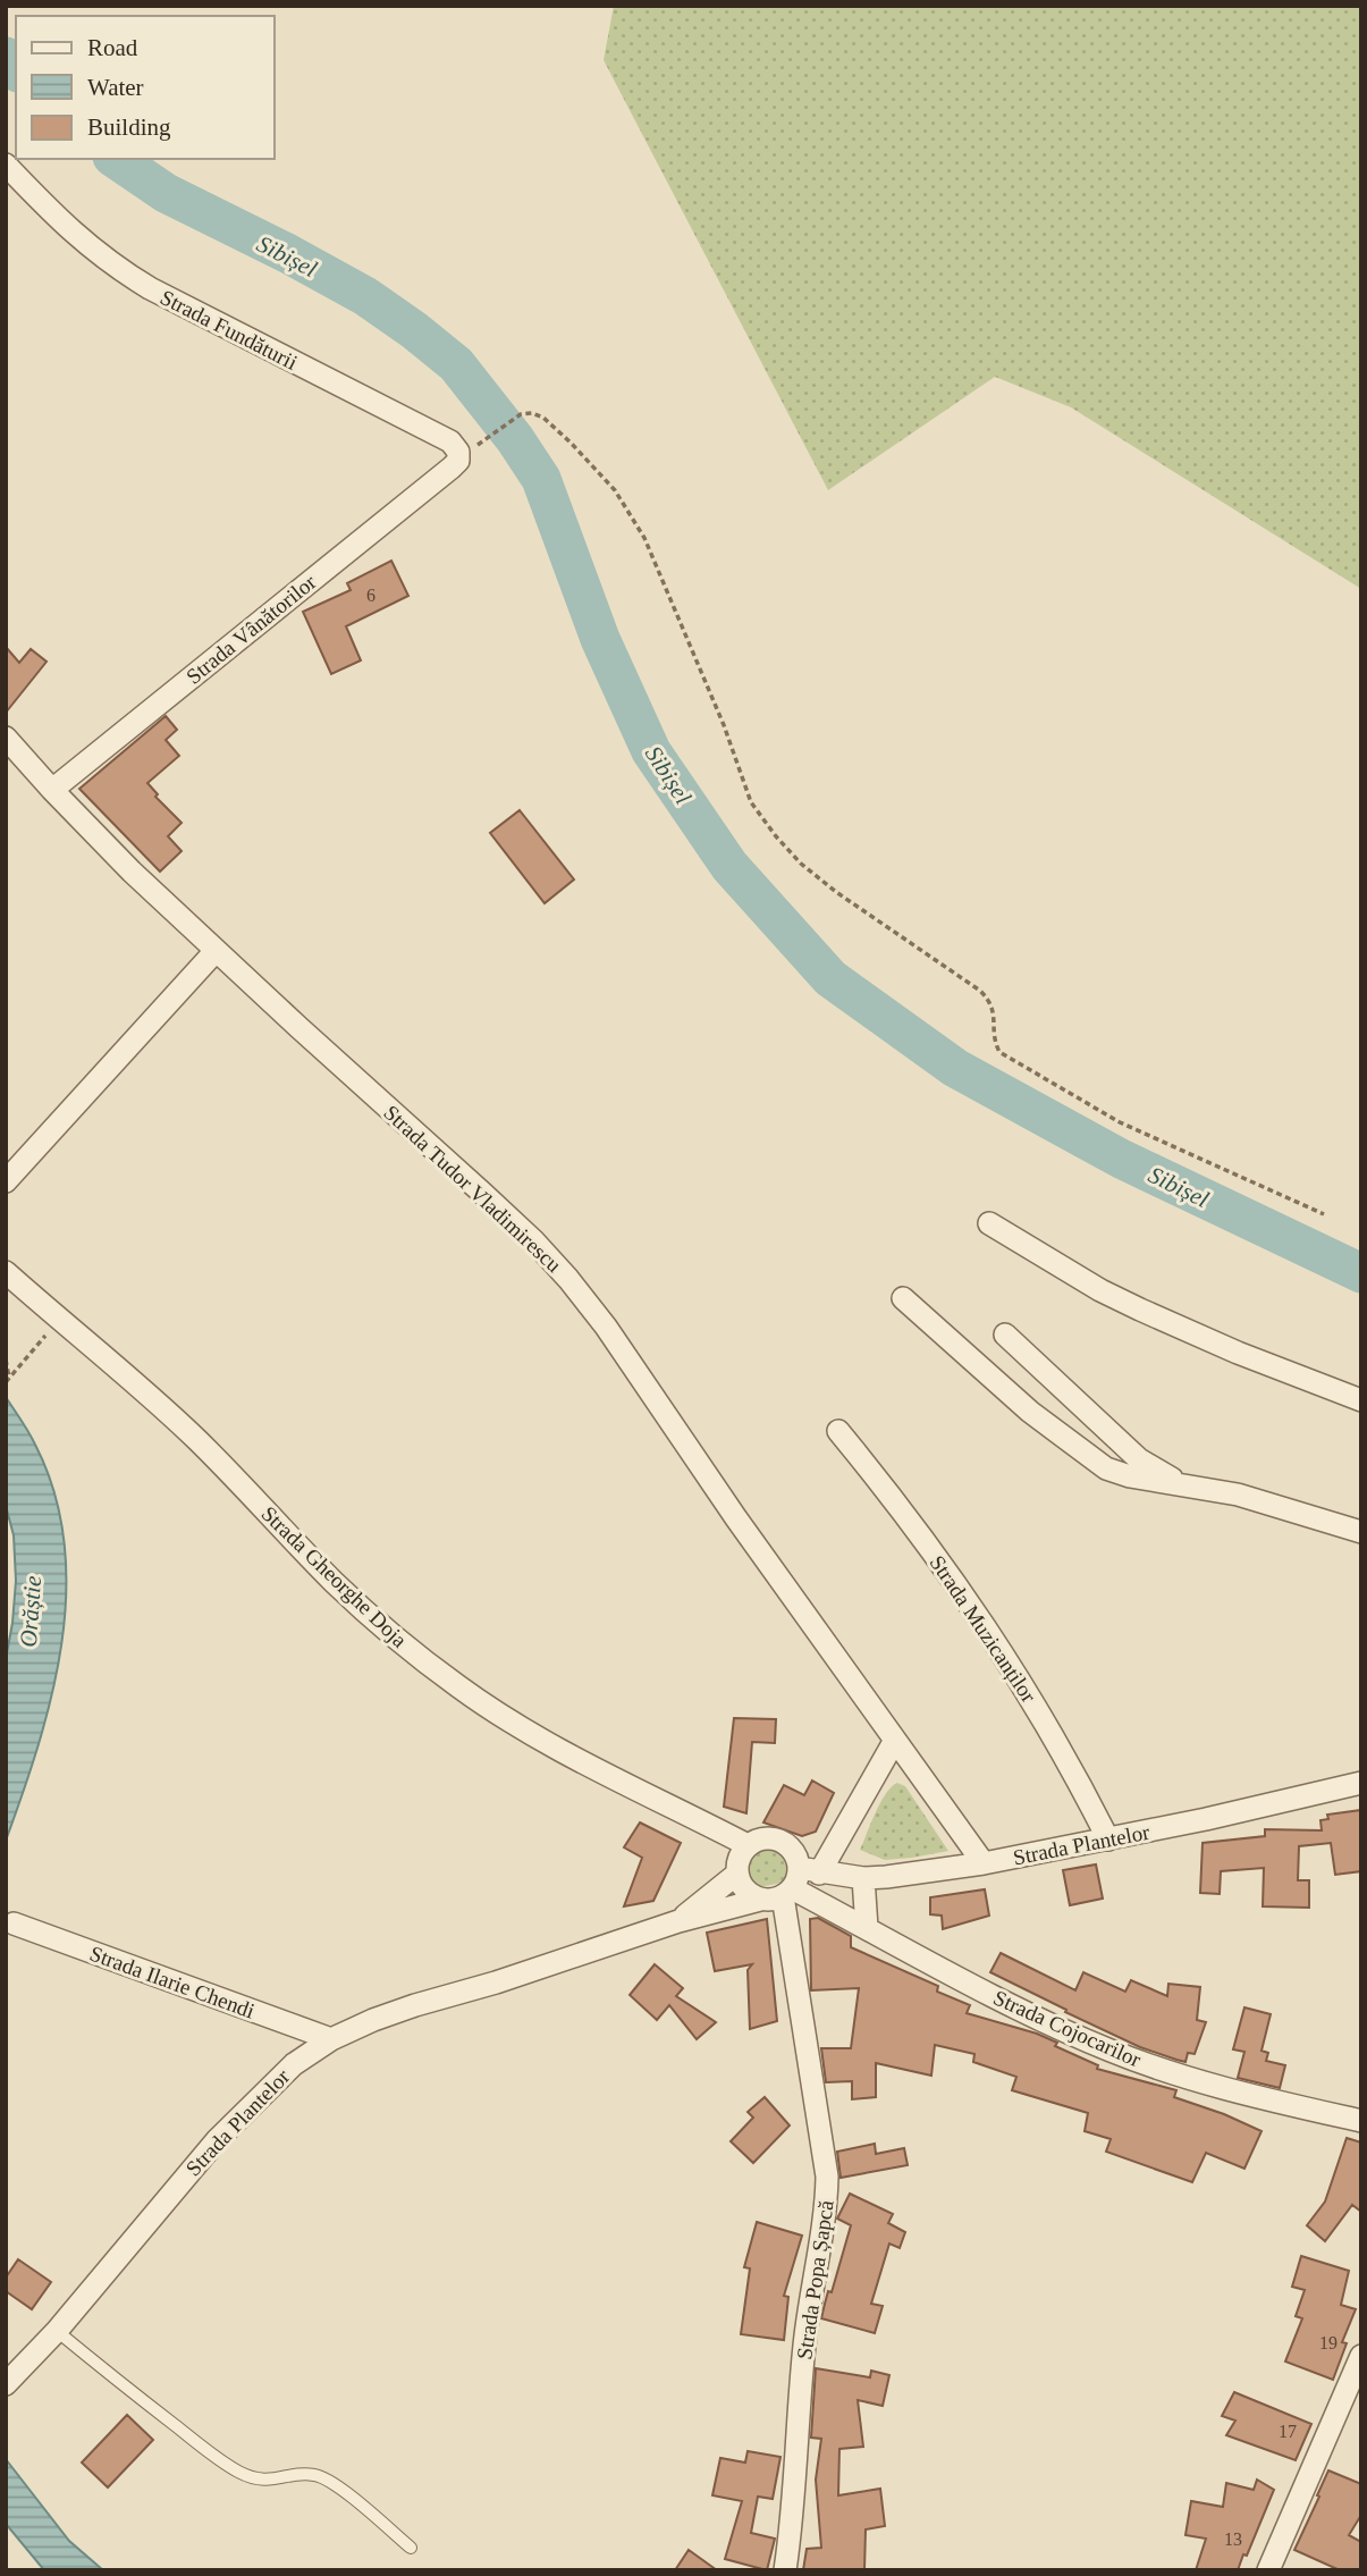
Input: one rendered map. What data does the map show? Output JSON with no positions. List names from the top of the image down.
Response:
{
  "streets": {
    "street": [
      "Strada Fundăturii",
      "Strada Vânătorilor",
      "Strada Tudor Vladimirescu",
      "Strada Gheorghe Doja",
      "Strada Muzicanților",
      "Strada Plantelor",
      "Strada Ilarie Chendi",
      "Strada Cojocarilor",
      "Strada Popa Șapcă"
    ]
  },
  "crossings": [
    ["Strada Fundăturii", "Strada Vânătorilor"],
    ["Strada Vânătorilor", "Strada Tudor Vladimirescu"],
    ["Strada Tudor Vladimirescu", "Strada Plantelor"],
    ["Strada Gheorghe Doja", "Strada Plantelor"],
    ["Strada Gheorghe Doja", "Strada Cojocarilor"],
    ["Strada Gheorghe Doja", "Strada Popa Șapcă"],
    ["Strada Muzicanților", "Strada Plantelor"],
    ["Strada Plantelor", "Strada Ilarie Chendi"],
    ["Strada Plantelor", "Strada Cojocarilor"],
    ["Strada Plantelor", "Strada Popa Șapcă"],
    ["Strada Cojocarilor", "Strada Popa Șapcă"]
  ],
  "water": ["Sibișel", "Orăștie"],
  "house_numbers": [
    "6",
    "19",
    "17",
    "13"
  ],
  "legend": ["Road", "Water", "Building"]
}
